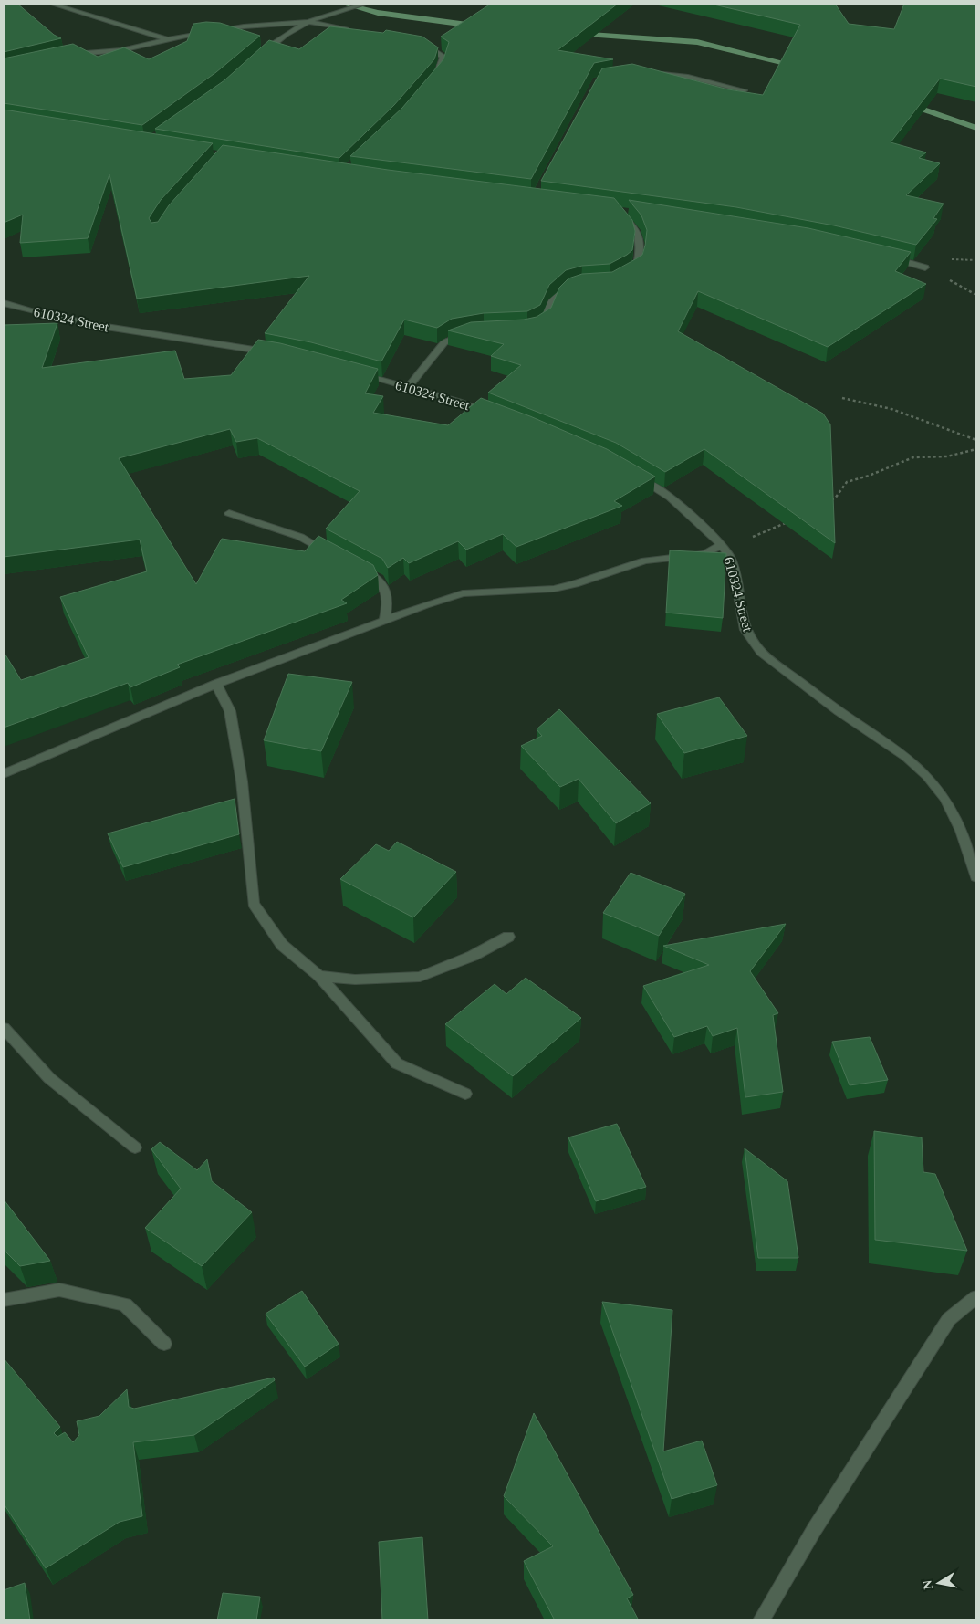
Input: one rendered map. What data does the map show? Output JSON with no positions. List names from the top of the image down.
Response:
{
  "streets": {
    "street": ["610324 Street"]
  },
  "north": "left"
}
